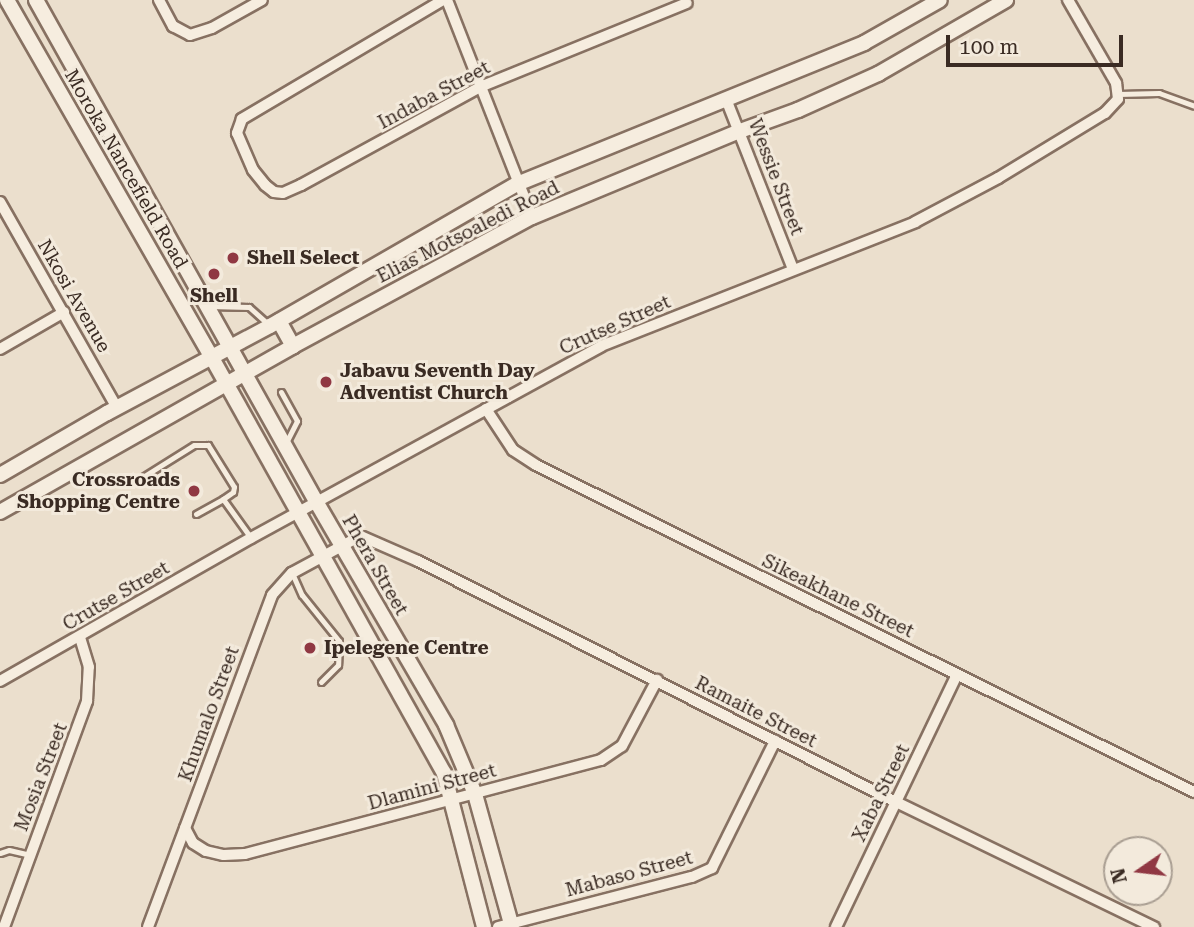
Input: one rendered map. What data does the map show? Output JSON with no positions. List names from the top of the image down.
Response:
{
  "streets": {
    "main road": ["Moroka Nancefield Road", "Elias Motsoaledi Road", "Phera Street"],
    "street": [
      "Indaba Street",
      "Wessie Street",
      "Nkosi Avenue",
      "Crutse Street",
      "Sikeakhane Street",
      "Ramaite Street",
      "Khumalo Street",
      "Mosia Street",
      "Dlamini Street",
      "Xaba Street",
      "Mabaso Street"
    ]
  },
  "crossings": [
    ["Moroka Nancefield Road", "Elias Motsoaledi Road"],
    ["Moroka Nancefield Road", "Phera Street"],
    ["Wessie Street", "Elias Motsoaledi Road"],
    ["Wessie Street", "Crutse Street"],
    ["Elias Motsoaledi Road", "Nkosi Avenue"],
    ["Elias Motsoaledi Road", "Phera Street"],
    ["Crutse Street", "Phera Street"],
    ["Crutse Street", "Sikeakhane Street"],
    ["Crutse Street", "Mosia Street"],
    ["Phera Street", "Ramaite Street"],
    ["Phera Street", "Khumalo Street"],
    ["Phera Street", "Dlamini Street"],
    ["Phera Street", "Mabaso Street"],
    ["Sikeakhane Street", "Xaba Street"],
    ["Ramaite Street", "Khumalo Street"],
    ["Ramaite Street", "Dlamini Street"],
    ["Ramaite Street", "Xaba Street"],
    ["Ramaite Street", "Mabaso Street"],
    ["Khumalo Street", "Dlamini Street"]
  ],
  "places": [
    "Shell Select",
    "Shell",
    "Jabavu Seventh Day Adventist Church",
    "Crossroads Shopping Centre",
    "Ipelegene Centre"
  ],
  "scale_bar": "100 m",
  "north": "left"
}
